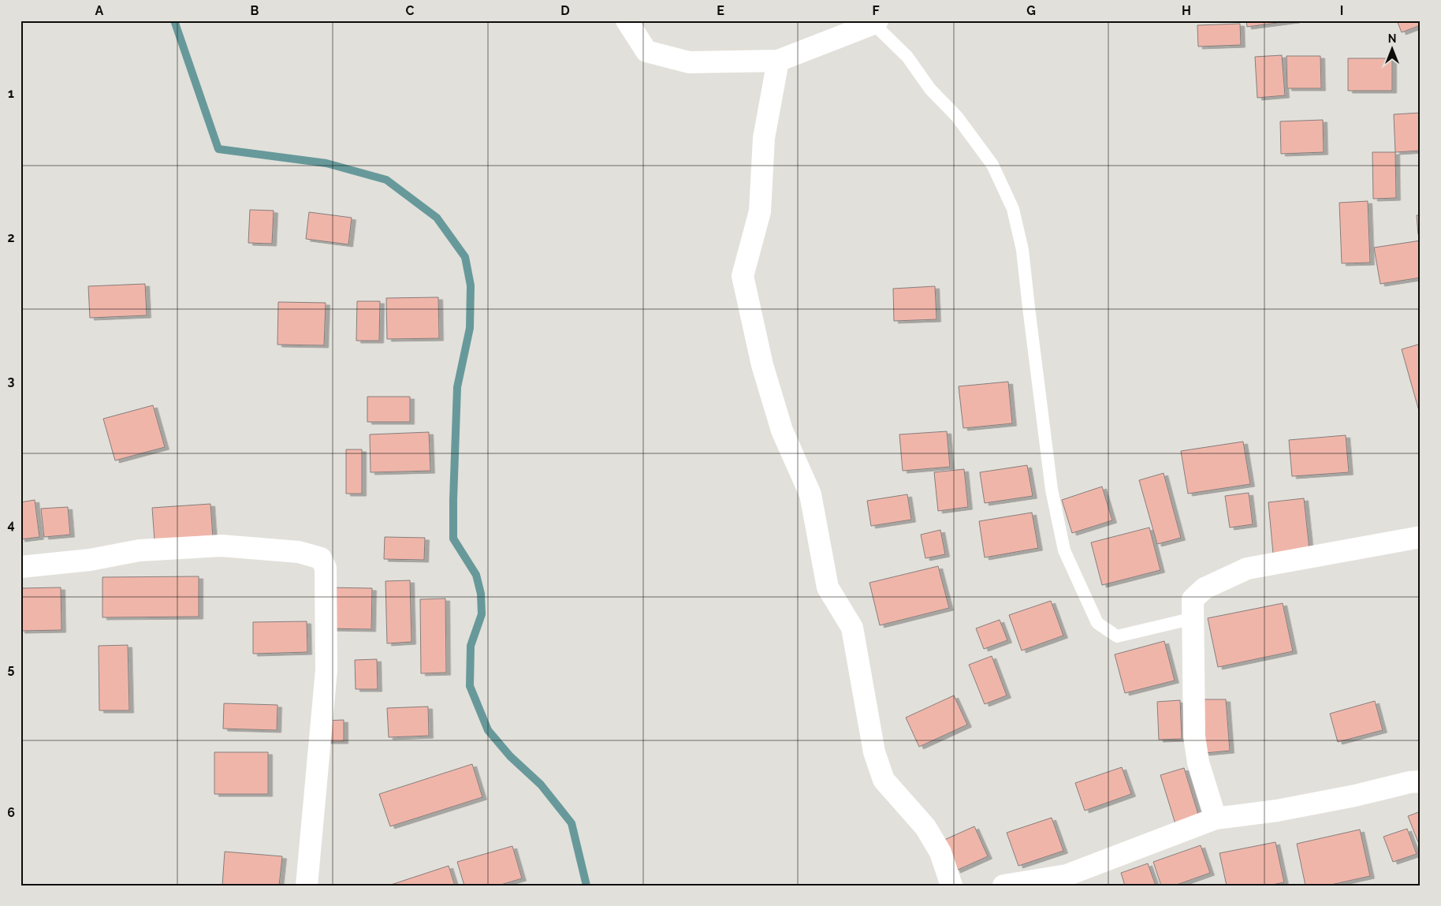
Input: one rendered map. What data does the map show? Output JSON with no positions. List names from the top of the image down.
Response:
{
  "north": "top",
  "grid": {
    "columns": [
      "A",
      "B",
      "C",
      "D",
      "E",
      "F",
      "G",
      "H",
      "I"
    ],
    "rows": [
      "1",
      "2",
      "3",
      "4",
      "5",
      "6"
    ]
  }
}
